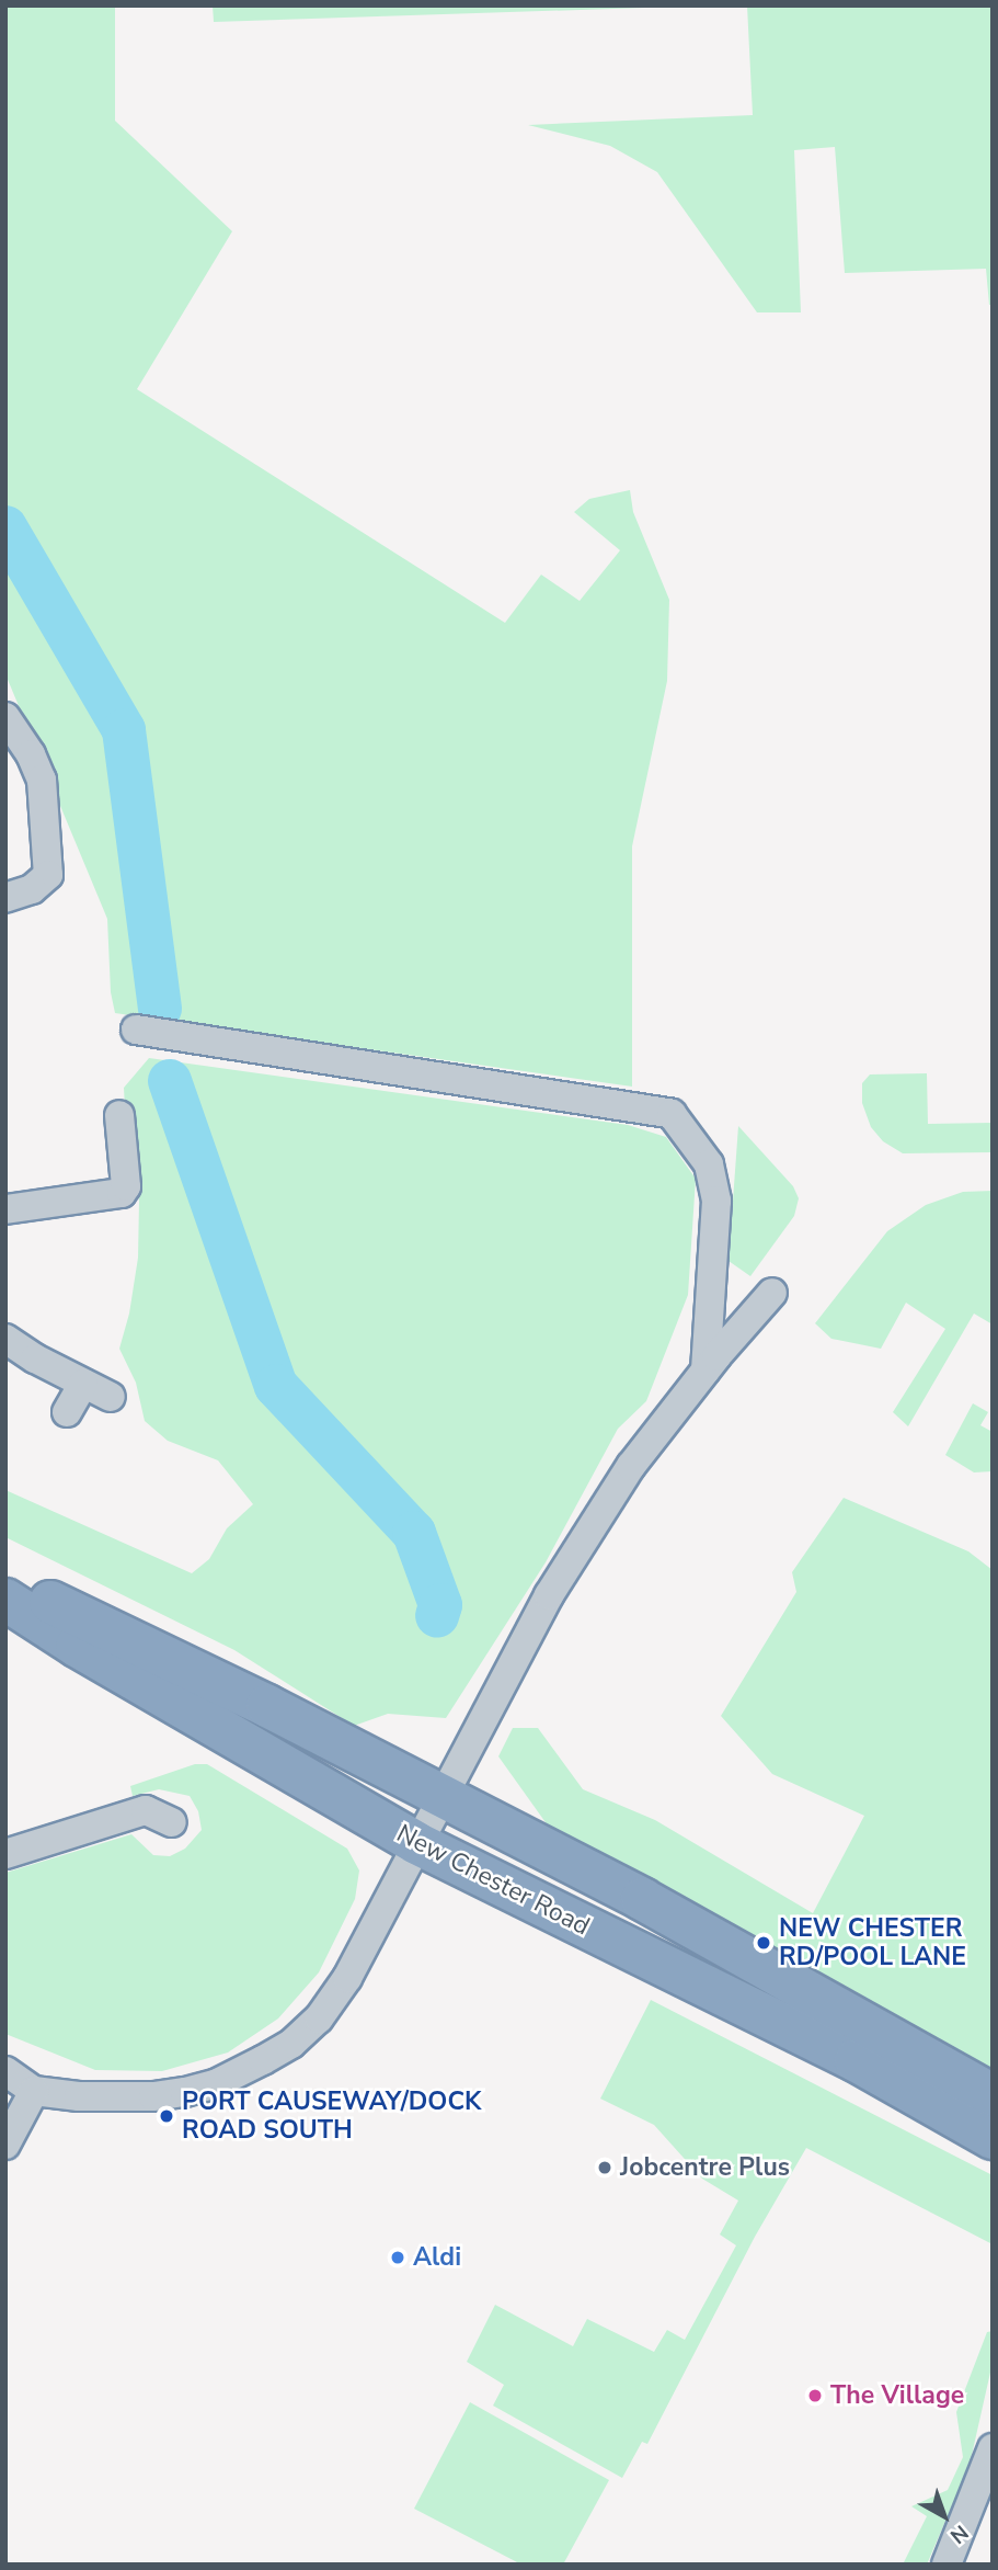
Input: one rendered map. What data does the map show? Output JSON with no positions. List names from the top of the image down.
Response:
{
  "streets": {
    "highway": ["New Chester Road"]
  },
  "places": [
    "NEW CHESTER RD/POOL LANE",
    "PORT CAUSEWAY/DOCK ROAD SOUTH",
    "Jobcentre Plus",
    "Aldi",
    "The Village"
  ],
  "north": "bottom right"
}
